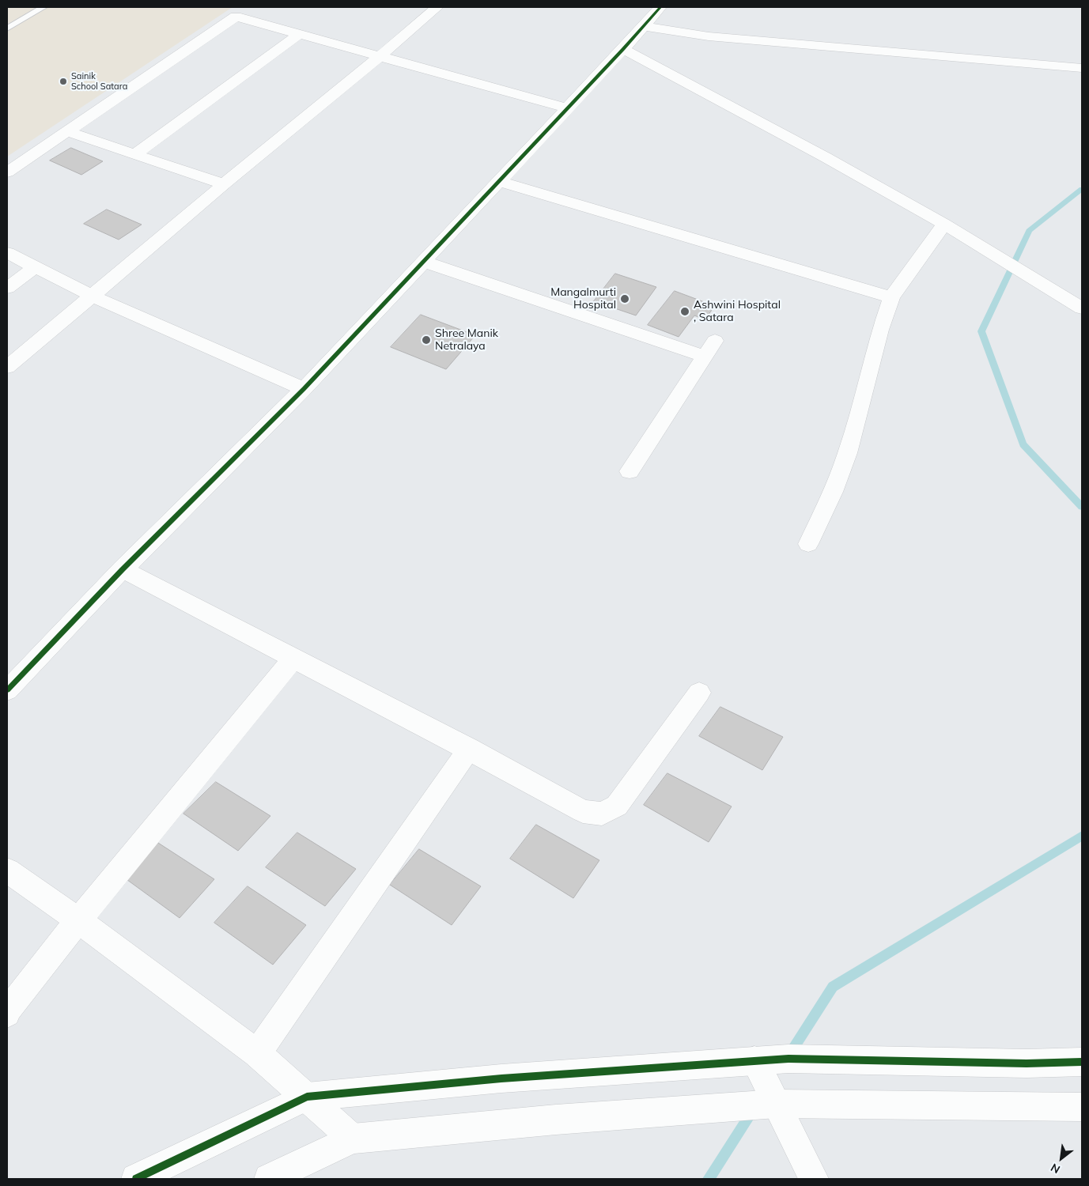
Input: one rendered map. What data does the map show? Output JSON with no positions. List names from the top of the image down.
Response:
{
  "places": [
    "Sainik School Satara",
    "Mangalmurti Hospital",
    "Ashwini Hospital , Satara",
    "Shree Manik Netralaya"
  ],
  "north": "bottom left"
}
